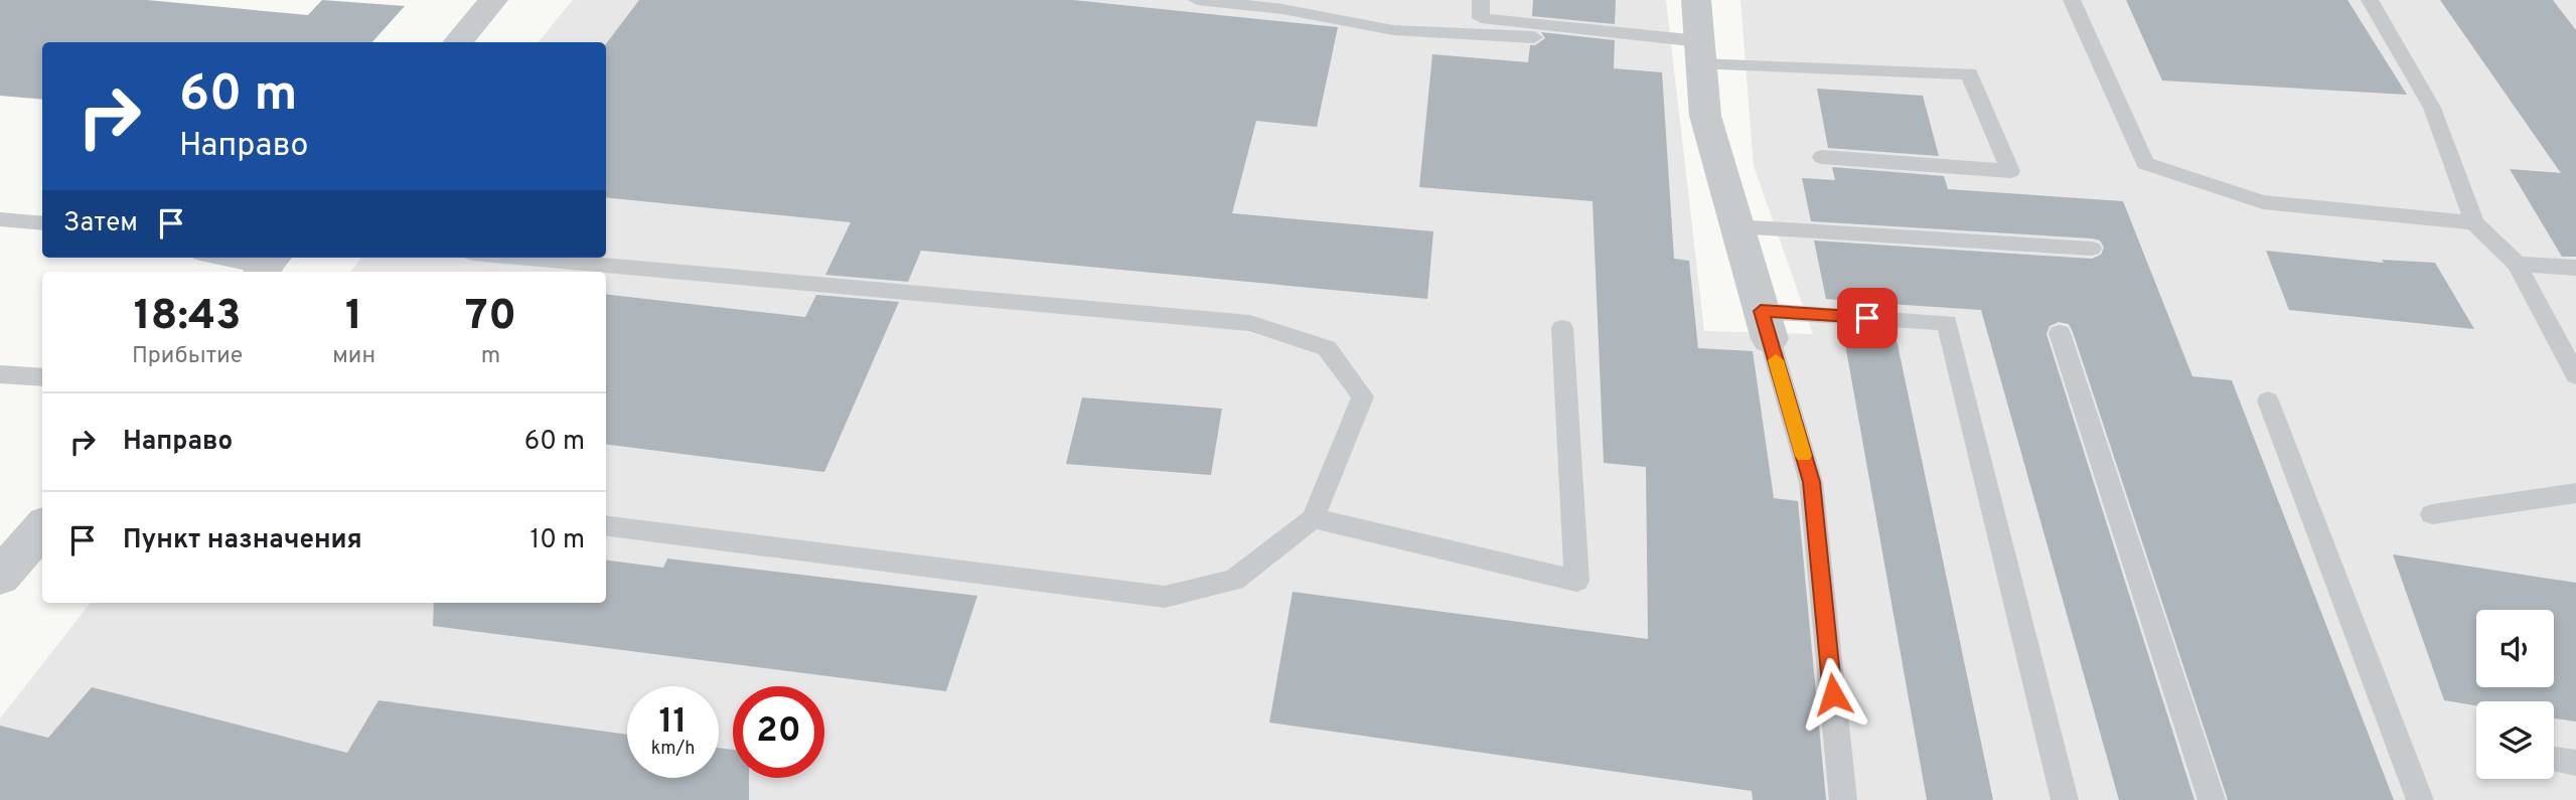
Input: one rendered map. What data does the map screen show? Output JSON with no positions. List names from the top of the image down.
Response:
{
  "page": {
    "turn": ["60 m", "Направо"],
    "then": "Затем",
    "eta": [
      "18:43",
      "Прибытие",
      "1",
      "мин",
      "70",
      "m"
    ],
    "list": [
      {
        "name": "Направо",
        "value": "60 m"
      },
      {
        "name": "Пункт назначения",
        "value": "10 m"
      }
    ],
    "speed": "11 km/h",
    "limit": "20"
  }
}
